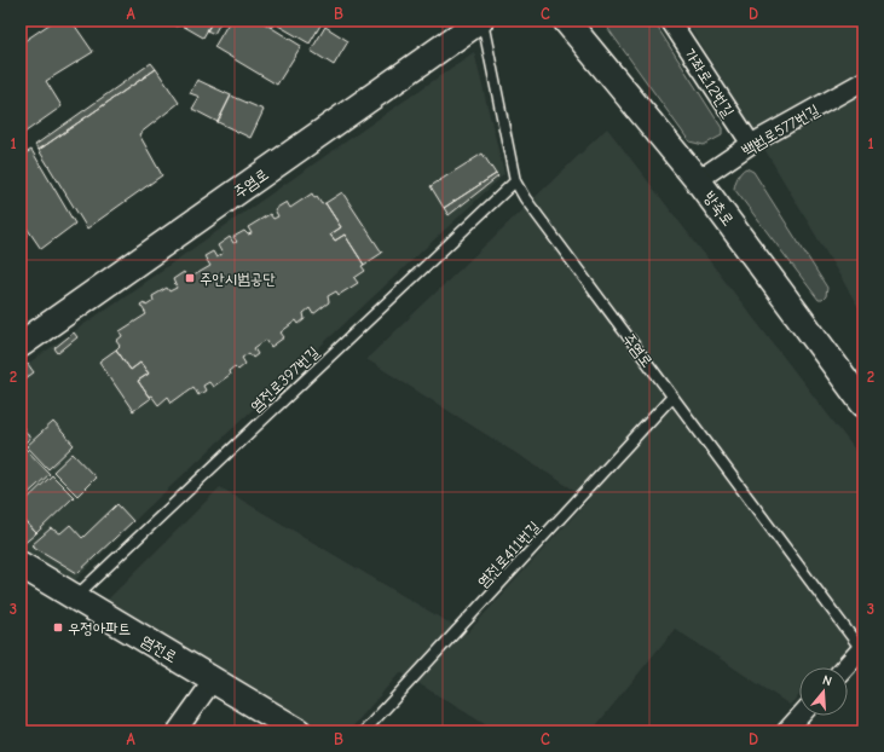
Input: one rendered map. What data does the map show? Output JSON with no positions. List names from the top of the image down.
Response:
{
  "streets": {
    "street": [
      "가좌로12번길",
      "백범로577번길",
      "주염로",
      "방축로",
      "염전로"
    ],
    "lane": ["염전로397번길", "염전로411번길"]
  },
  "crossings": [
    ["가좌로12번길", "백범로577번길"],
    ["백범로577번길", "방축로"],
    ["주염로", "염전로397번길"],
    ["주염로", "염전로411번길"],
    ["염전로397번길", "염전로"]
  ],
  "places": {
    "transit": ["주안시범공단", "우정아파트"]
  },
  "north": "top",
  "grid": {
    "columns": [
      "A",
      "B",
      "C",
      "D"
    ],
    "rows": ["1", "2", "3"]
  }
}
